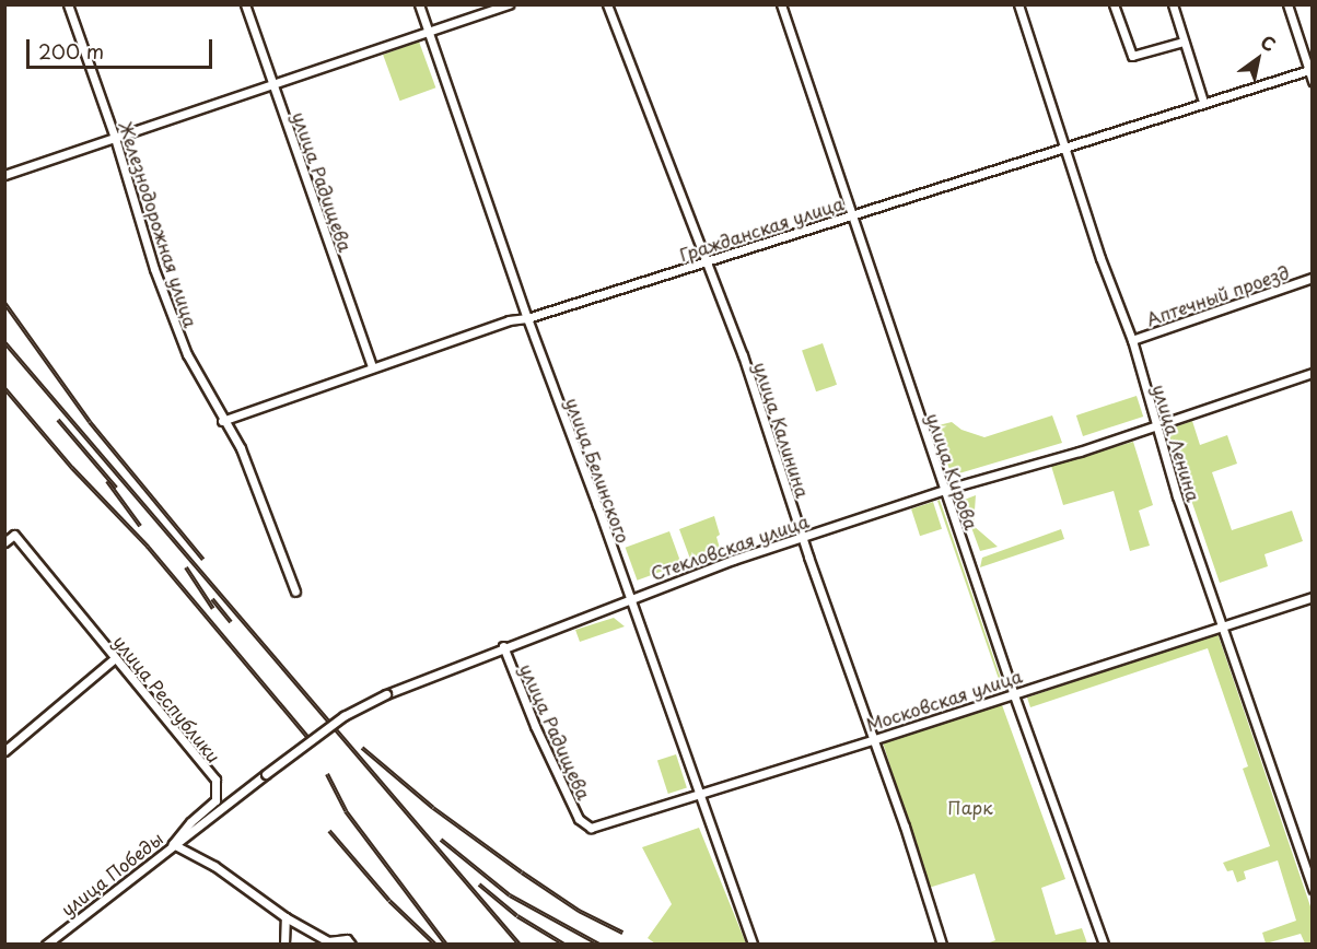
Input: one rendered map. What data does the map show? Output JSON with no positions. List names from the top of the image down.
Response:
{
  "streets": {
    "street": [
      "улица Радищева",
      "Железнодорожная улица",
      "Гражданская улица",
      "Аптечный проезд",
      "улица Калинина",
      "улица Ленина",
      "улица Белинского",
      "улица Кирова",
      "Стекловская улица",
      "улица Республики",
      "Московская улица",
      "улица Победы"
    ]
  },
  "crossings": [
    ["улица Радищева", "Гражданская улица"],
    ["улица Радищева", "Стекловская улица"],
    ["улица Радищева", "Московская улица"],
    ["Железнодорожная улица", "Гражданская улица"],
    ["Гражданская улица", "улица Калинина"],
    ["Гражданская улица", "улица Ленина"],
    ["Гражданская улица", "улица Белинского"],
    ["Гражданская улица", "улица Кирова"],
    ["Аптечный проезд", "улица Ленина"],
    ["улица Калинина", "Стекловская улица"],
    ["улица Калинина", "Московская улица"],
    ["улица Ленина", "Стекловская улица"],
    ["улица Ленина", "Московская улица"],
    ["улица Белинского", "Стекловская улица"],
    ["улица Белинского", "Московская улица"],
    ["улица Кирова", "Стекловская улица"],
    ["улица Кирова", "Московская улица"],
    ["Стекловская улица", "улица Победы"],
    ["улица Республики", "улица Победы"]
  ],
  "parks": ["Парк"],
  "scale_bar": "200 m",
  "north": "top right"
}
